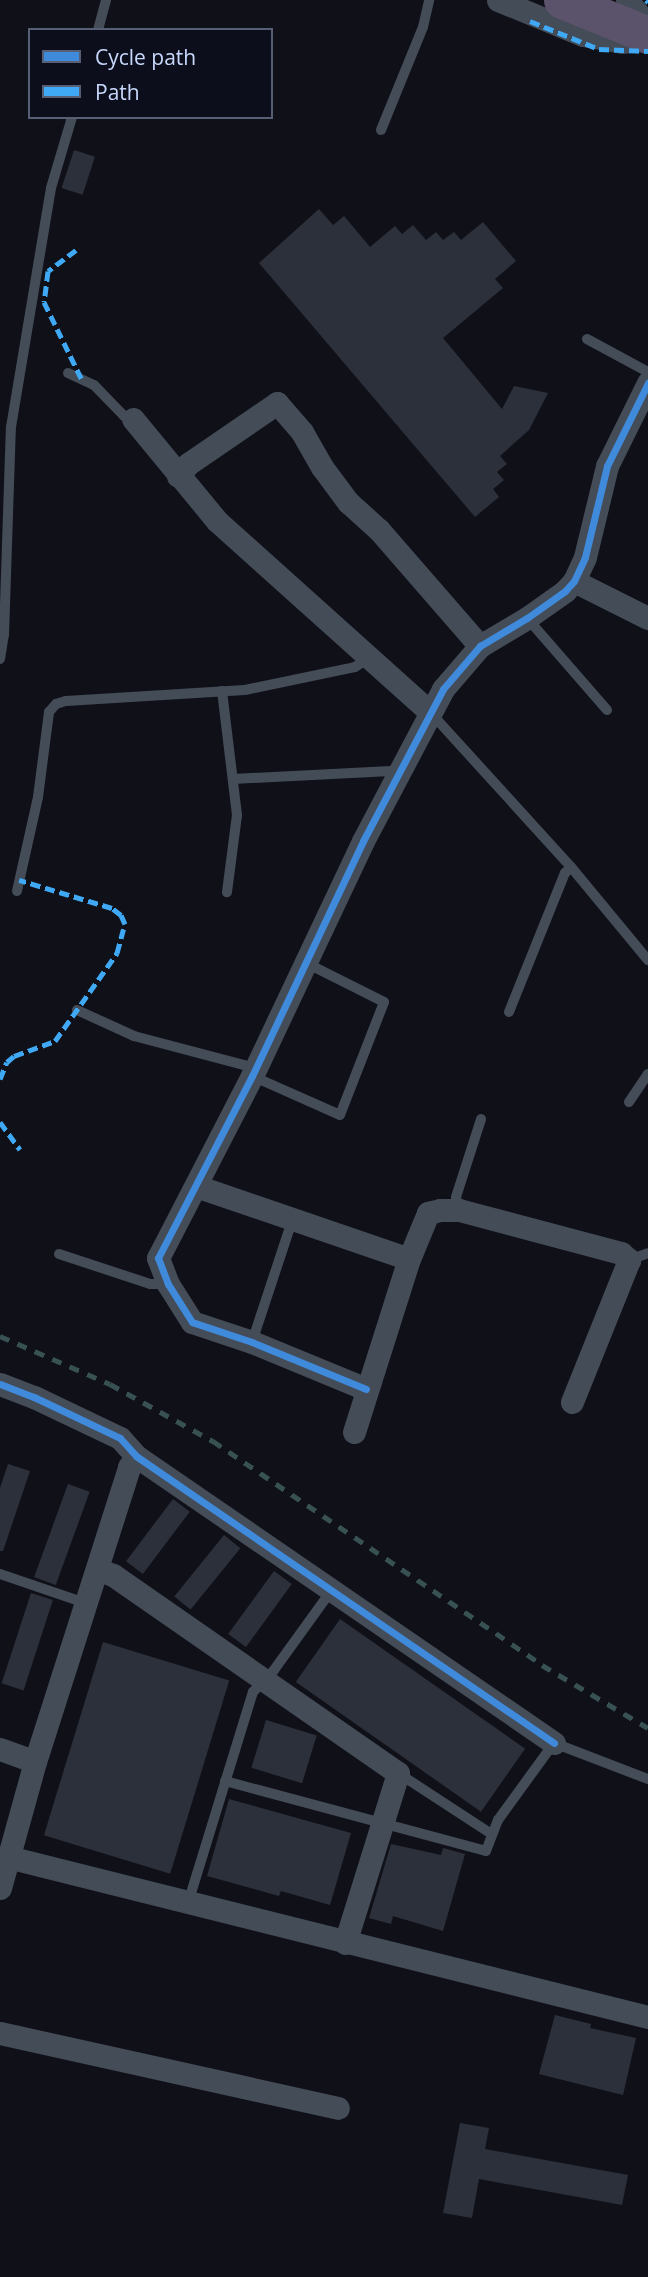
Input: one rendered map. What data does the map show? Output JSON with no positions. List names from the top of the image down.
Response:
{
  "legend": ["Cycle path", "Path"]
}
